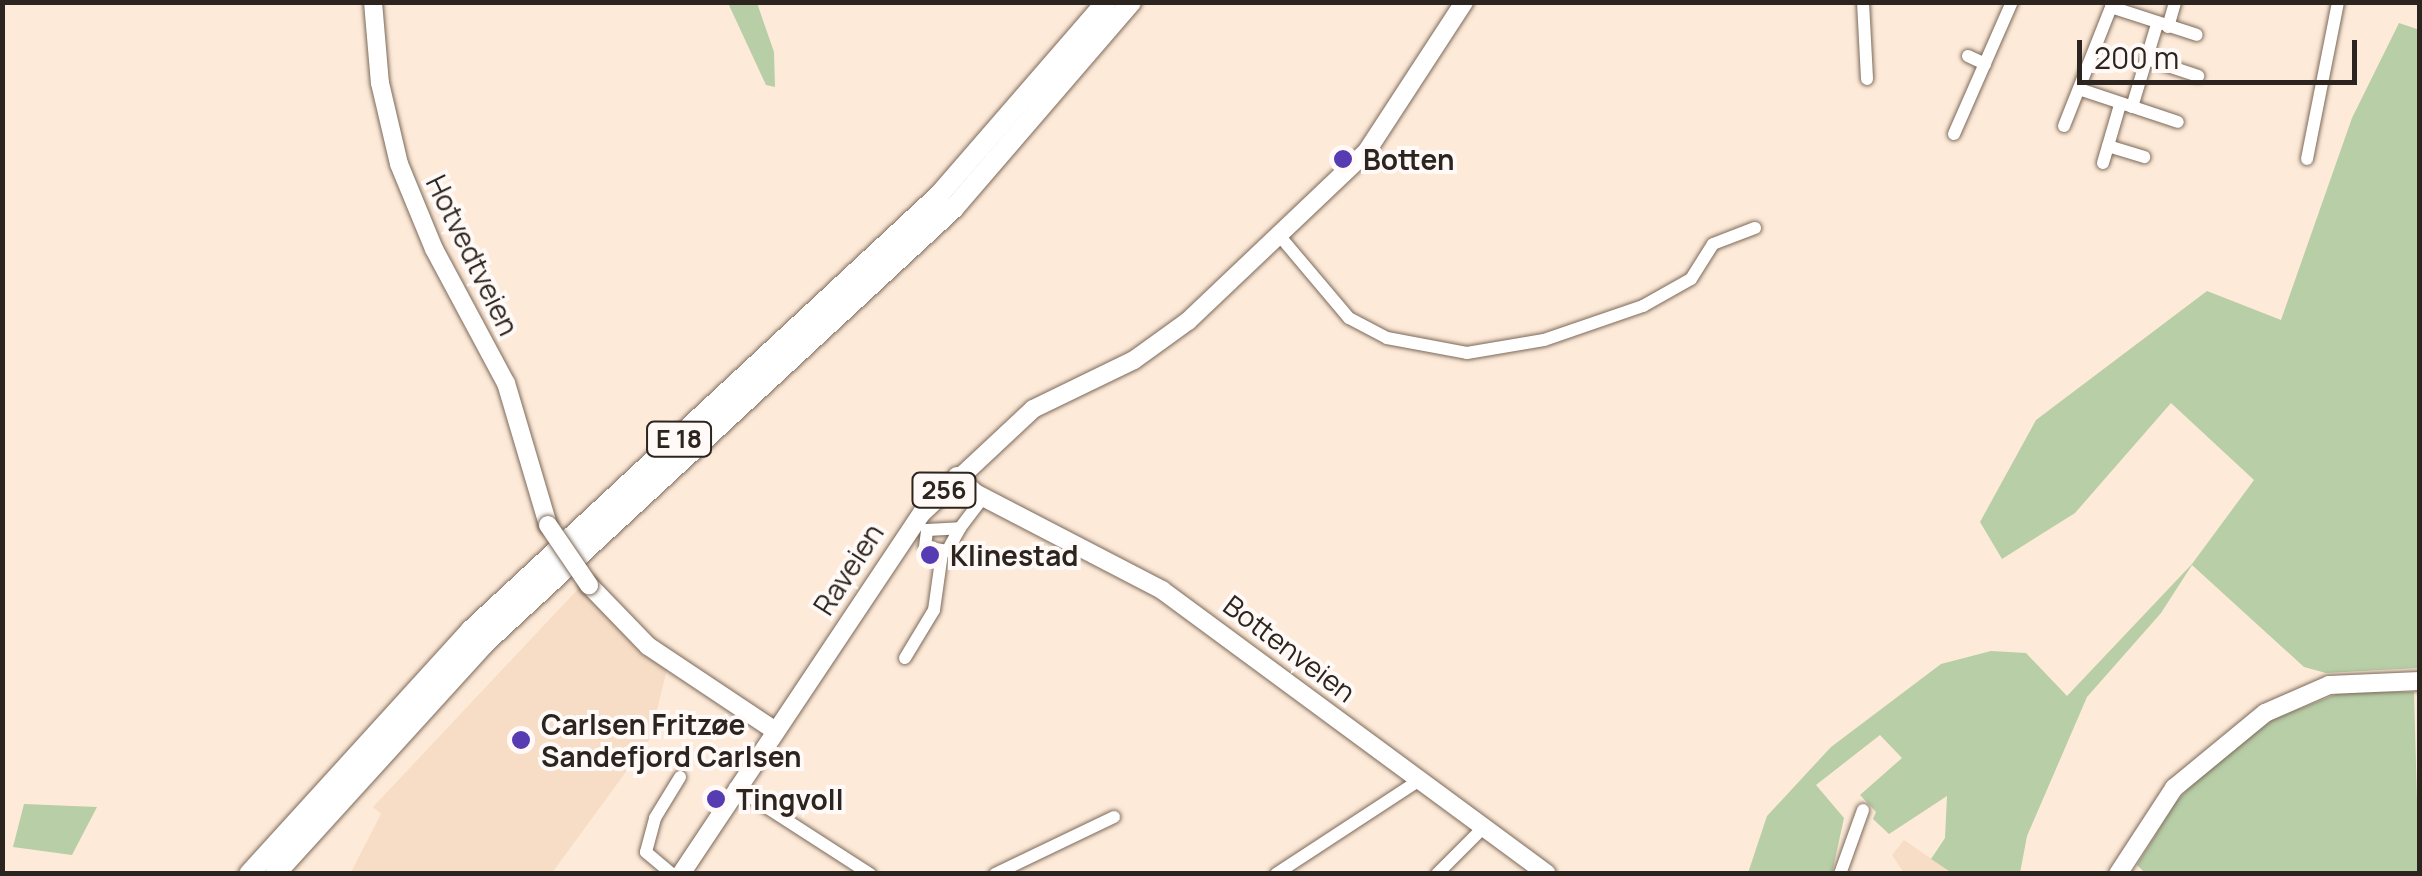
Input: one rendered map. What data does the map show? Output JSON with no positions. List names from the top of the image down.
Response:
{
  "streets": {
    "highway": ["E 18"],
    "main road": [
      "Hotvedtveien",
      "256",
      "Raveien",
      "Bottenveien"
    ]
  },
  "crossings": [
    ["Hotvedtveien", "Raveien"],
    ["Raveien", "Bottenveien"]
  ],
  "places": [
    "Botten",
    "Klinestad",
    "Carlsen Fritzøe Sandefjord Carlsen",
    "Tingvoll"
  ],
  "scale_bar": "200 m"
}
